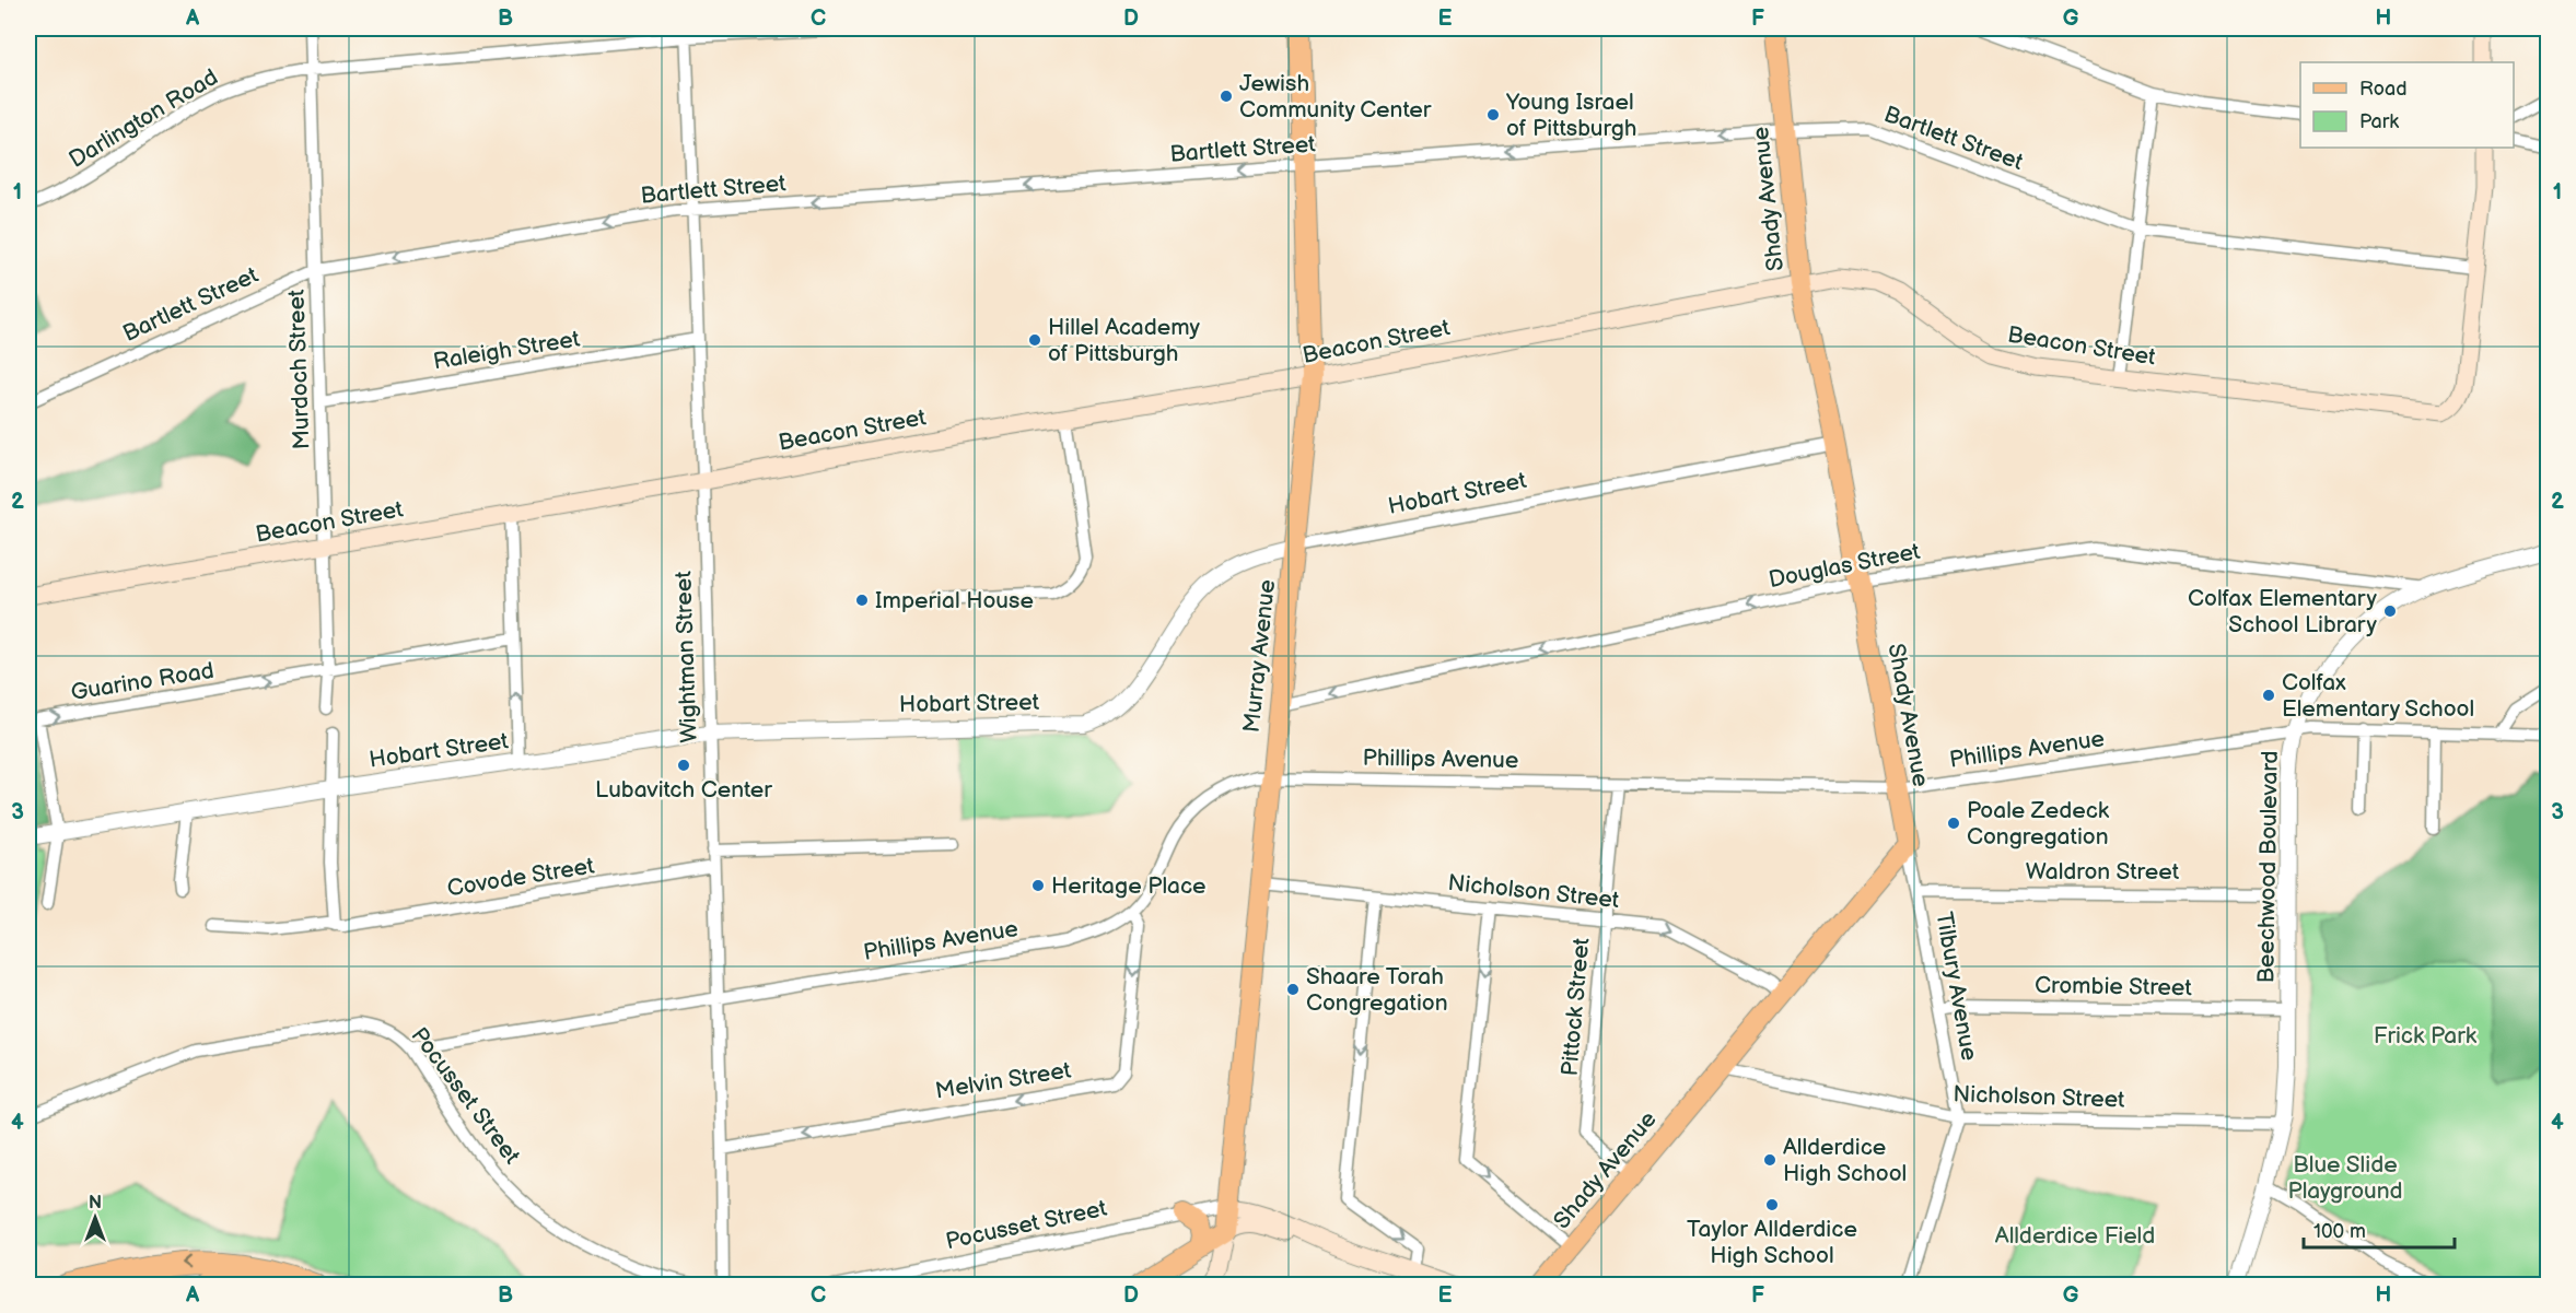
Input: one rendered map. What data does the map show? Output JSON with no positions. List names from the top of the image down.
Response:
{
  "streets": {
    "main road": ["Shady Avenue", "Beacon Street", "Murray Avenue"],
    "street": [
      "Darlington Road",
      "Bartlett Street",
      "Raleigh Street",
      "Murdoch Street",
      "Hobart Street",
      "Douglas Street",
      "Wightman Street",
      "Guarino Road",
      "Phillips Avenue",
      "Beechwood Boulevard",
      "Waldron Street",
      "Covode Street",
      "Nicholson Street",
      "Tilbury Avenue",
      "Crombie Street",
      "Pittock Street",
      "Melvin Street",
      "Pocusset Street"
    ]
  },
  "crossings": [
    ["Darlington Road", "Murdoch Street"],
    ["Darlington Road", "Wightman Street"],
    ["Bartlett Street", "Shady Avenue"],
    ["Bartlett Street", "Beacon Street"],
    ["Bartlett Street", "Murdoch Street"],
    ["Bartlett Street", "Murray Avenue"],
    ["Bartlett Street", "Wightman Street"],
    ["Shady Avenue", "Beacon Street"],
    ["Shady Avenue", "Hobart Street"],
    ["Shady Avenue", "Douglas Street"],
    ["Shady Avenue", "Phillips Avenue"],
    ["Shady Avenue", "Nicholson Street"],
    ["Shady Avenue", "Tilbury Avenue"],
    ["Shady Avenue", "Pittock Street"],
    ["Beacon Street", "Murdoch Street"],
    ["Beacon Street", "Murray Avenue"],
    ["Beacon Street", "Wightman Street"],
    ["Raleigh Street", "Murdoch Street"],
    ["Raleigh Street", "Wightman Street"],
    ["Murdoch Street", "Guarino Road"],
    ["Hobart Street", "Murray Avenue"],
    ["Hobart Street", "Wightman Street"],
    ["Hobart Street", "Guarino Road"],
    ["Douglas Street", "Murray Avenue"],
    ["Douglas Street", "Beechwood Boulevard"],
    ["Murray Avenue", "Phillips Avenue"],
    ["Murray Avenue", "Nicholson Street"],
    ["Murray Avenue", "Pocusset Street"],
    ["Wightman Street", "Phillips Avenue"],
    ["Wightman Street", "Covode Street"],
    ["Wightman Street", "Melvin Street"],
    ["Phillips Avenue", "Beechwood Boulevard"],
    ["Phillips Avenue", "Pittock Street"],
    ["Phillips Avenue", "Melvin Street"],
    ["Phillips Avenue", "Pocusset Street"],
    ["Beechwood Boulevard", "Waldron Street"],
    ["Beechwood Boulevard", "Nicholson Street"],
    ["Beechwood Boulevard", "Crombie Street"],
    ["Waldron Street", "Tilbury Avenue"],
    ["Nicholson Street", "Tilbury Avenue"],
    ["Nicholson Street", "Pittock Street"],
    ["Tilbury Avenue", "Crombie Street"]
  ],
  "one_way": ["Bartlett Street", "Douglas Street", "Melvin Street"],
  "parks": ["Frick Park", "Blue Slide Playground", "Allderdice Field"],
  "places": [
    "Jewish Community Center",
    "Young Israel of Pittsburgh",
    "Hillel Academy of Pittsburgh",
    "Imperial House",
    "Colfax Elementary School Library",
    "Colfax Elementary School",
    "Lubavitch Center",
    "Poale Zedeck Congregation",
    "Heritage Place",
    "Shaare Torah Congregation",
    "Allderdice High School",
    "Taylor Allderdice High School"
  ],
  "legend": ["Road", "Park"],
  "scale_bar": "100 m",
  "north": "top",
  "grid": {
    "columns": [
      "A",
      "B",
      "C",
      "D",
      "E",
      "F",
      "G",
      "H"
    ],
    "rows": [
      "1",
      "2",
      "3",
      "4"
    ]
  }
}
